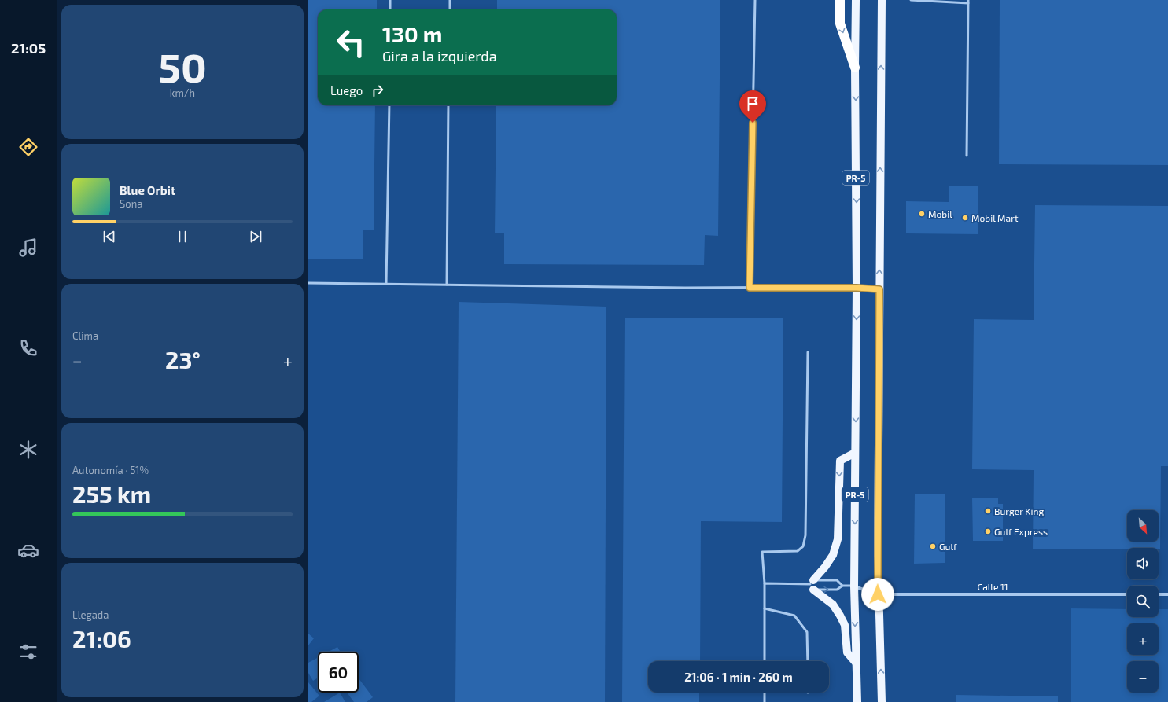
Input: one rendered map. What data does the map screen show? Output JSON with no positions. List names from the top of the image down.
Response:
{
  "streets": {
    "main road": ["PR-5"],
    "street": ["Calle 11"]
  },
  "crossings": [
    ["PR-5", "Calle 11"]
  ],
  "places": [
    "Mobil",
    "Mobil Mart",
    "Burger King",
    "Gulf Express",
    "Gulf"
  ],
  "north": "bottom right",
  "page": {
    "tabs": "21:05",
    "tile": [
      ["50", "km/h"],
      "Clima",
      ["Autonomía · 51%", "255 km"],
      ["Llegada", "21:06"]
    ],
    "turn": ["130 m", "Gira a la izquierda"],
    "then": "Luego",
    "song": ["Blue Orbit", "Sona"],
    "heat": ["−", "23°", "+"],
    "map_buttons": ["+", "−"],
    "limit": "60",
    "trip": "21:06 · 1 min · 260 m"
  }
}
